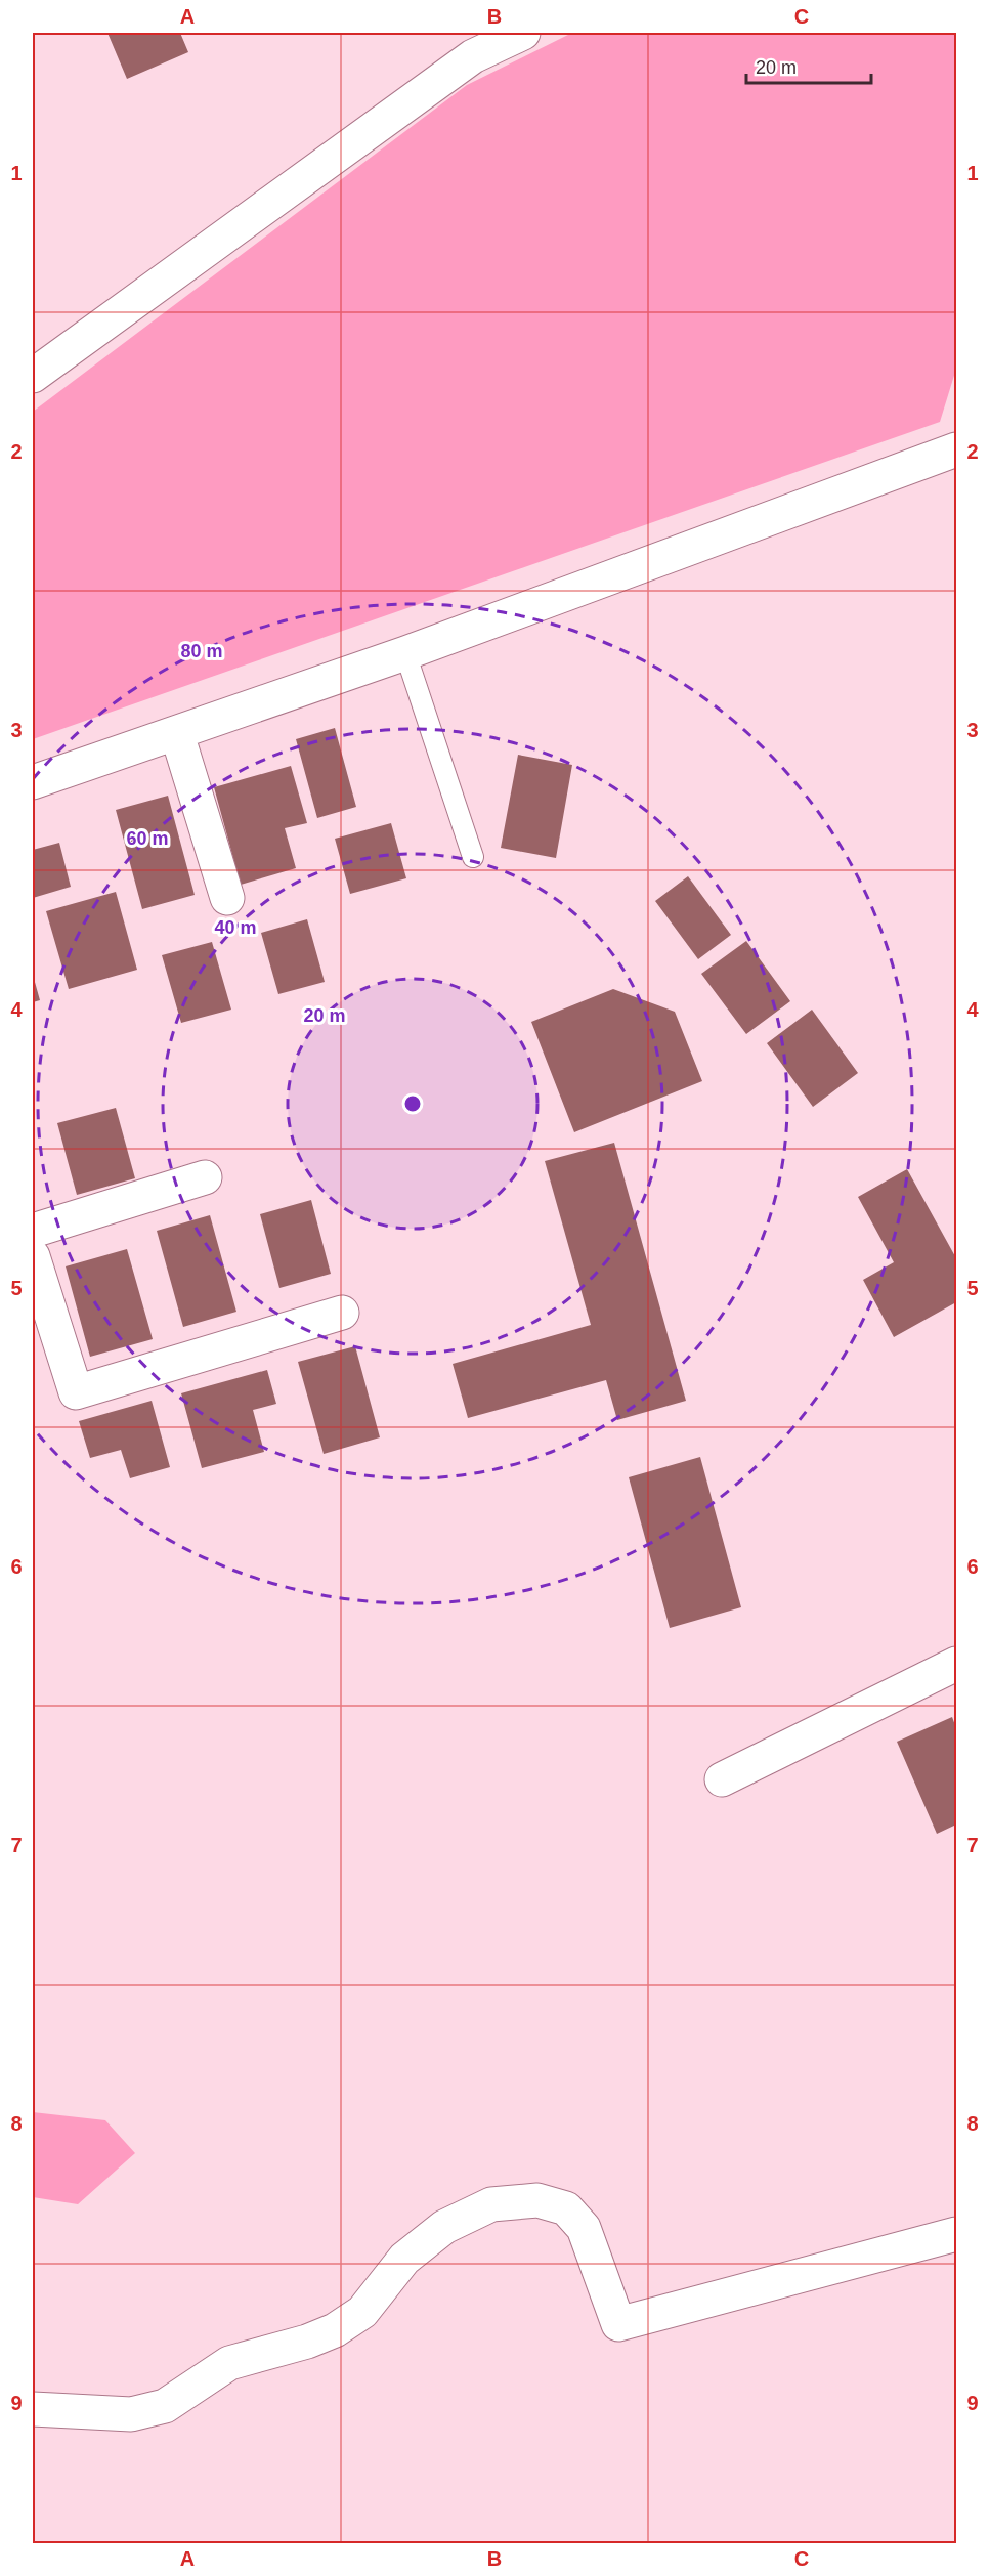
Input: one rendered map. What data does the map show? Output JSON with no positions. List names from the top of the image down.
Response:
{
  "scale_bar": "20 m",
  "grid": {
    "columns": ["A", "B", "C"],
    "rows": [
      "1",
      "2",
      "3",
      "4",
      "5",
      "6",
      "7",
      "8",
      "9"
    ]
  },
  "rings": [
    "80 m",
    "60 m",
    "40 m",
    "20 m"
  ]
}
